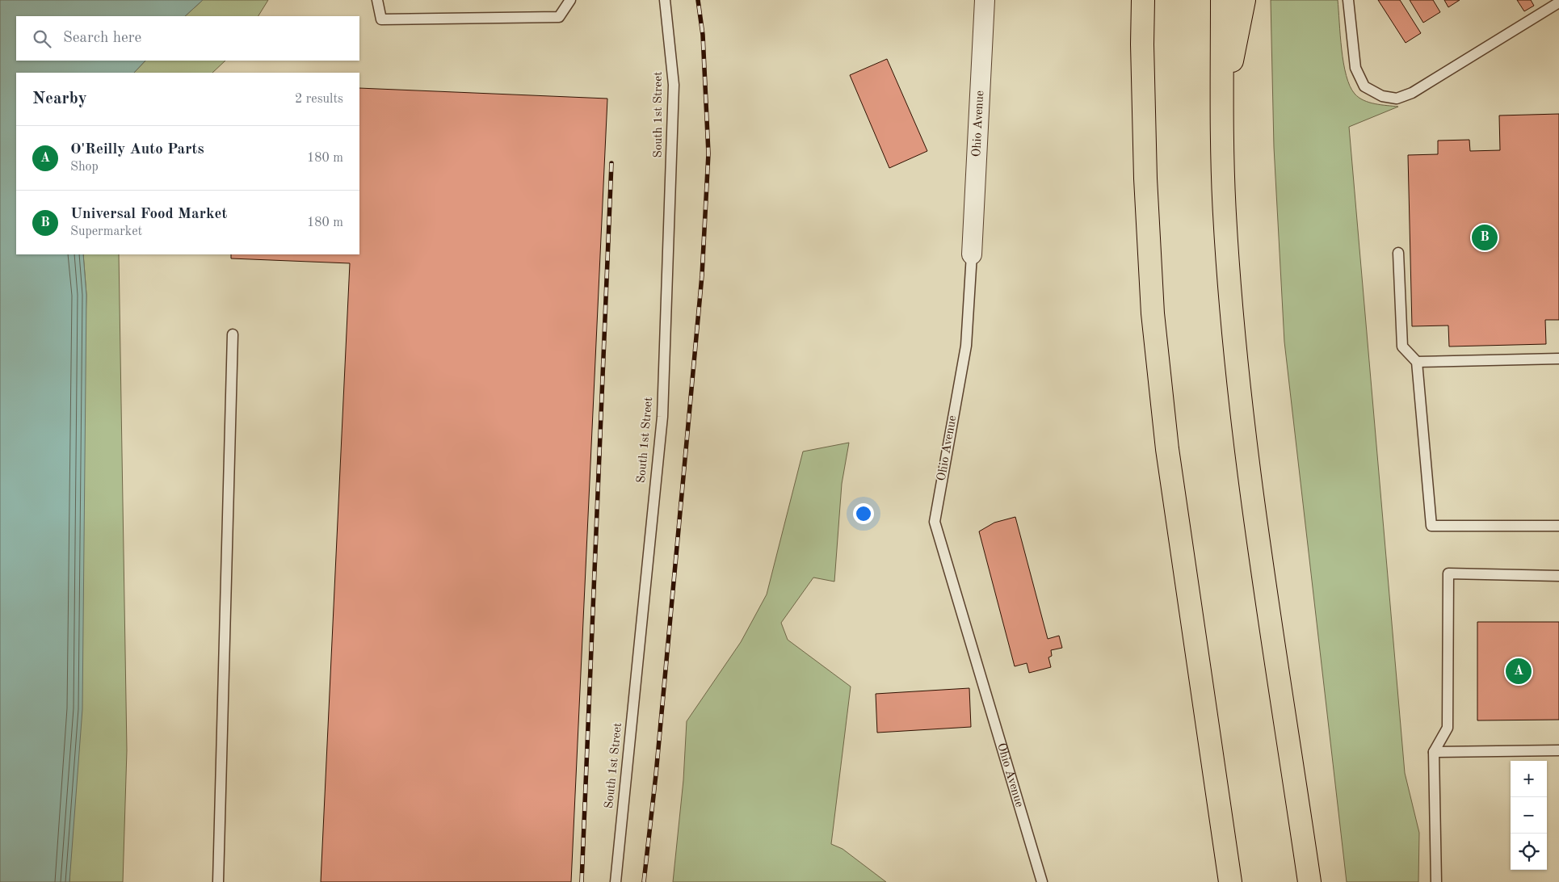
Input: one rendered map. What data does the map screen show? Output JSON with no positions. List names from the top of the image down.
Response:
{
  "streets": {
    "street": ["Ohio Avenue"],
    "lane": ["South 1st Street"]
  },
  "page": {
    "search": "Search here",
    "heading": ["Nearby", "2 results"],
    "list": [
      {
        "mark": "A",
        "name": "O'Reilly Auto Parts",
        "note": "Shop",
        "value": "180 m"
      },
      {
        "mark": "B",
        "name": "Universal Food Market",
        "note": "Supermarket",
        "value": "180 m"
      }
    ],
    "pins": ["B", "A"],
    "map_buttons": ["+", "−"]
  }
}
